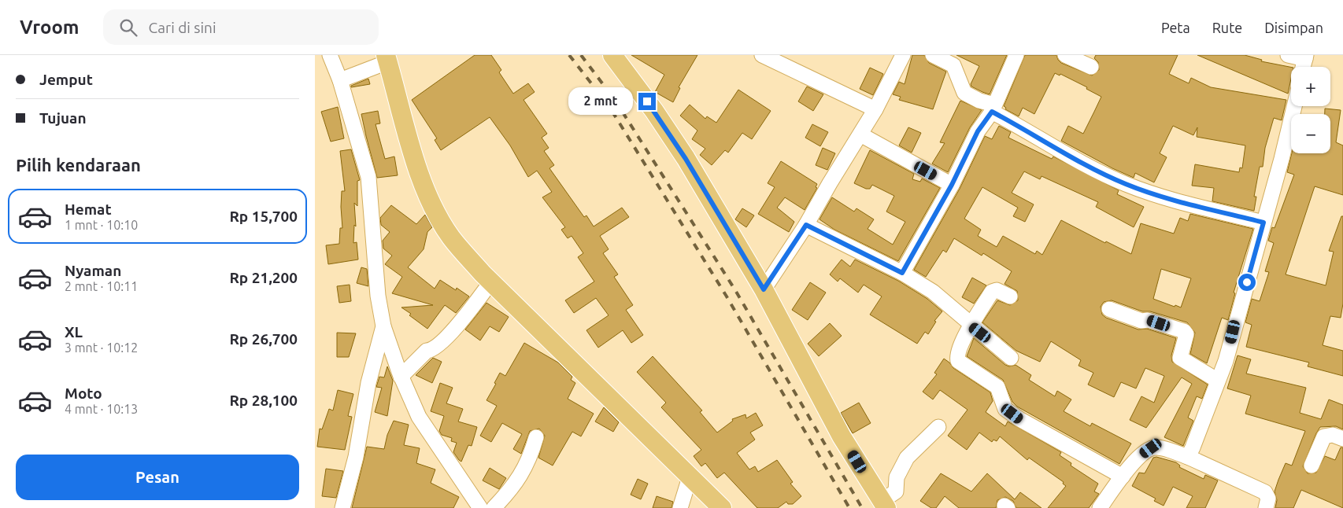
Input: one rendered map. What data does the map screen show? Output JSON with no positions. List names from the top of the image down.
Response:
{
  "page": {
    "header": "Vroom",
    "search": "Cari di sini",
    "nav": ["Peta", "Rute", "Disimpan"],
    "banner": ["Jemput", "Tujuan"],
    "map_buttons": ["+", "−"],
    "bubble": "2 mnt",
    "heading": "Pilih kendaraan",
    "list": [
      {
        "name": "Hemat",
        "note": "1 mnt · 10:10",
        "value": "Rp 15,700"
      },
      {
        "name": "Nyaman",
        "note": "2 mnt · 10:11",
        "value": "Rp 21,200"
      },
      {
        "name": "XL",
        "note": "3 mnt · 10:12",
        "value": "Rp 26,700"
      },
      {
        "name": "Moto",
        "note": "4 mnt · 10:13",
        "value": "Rp 28,100"
      }
    ],
    "buttons": "Pesan"
  }
}
